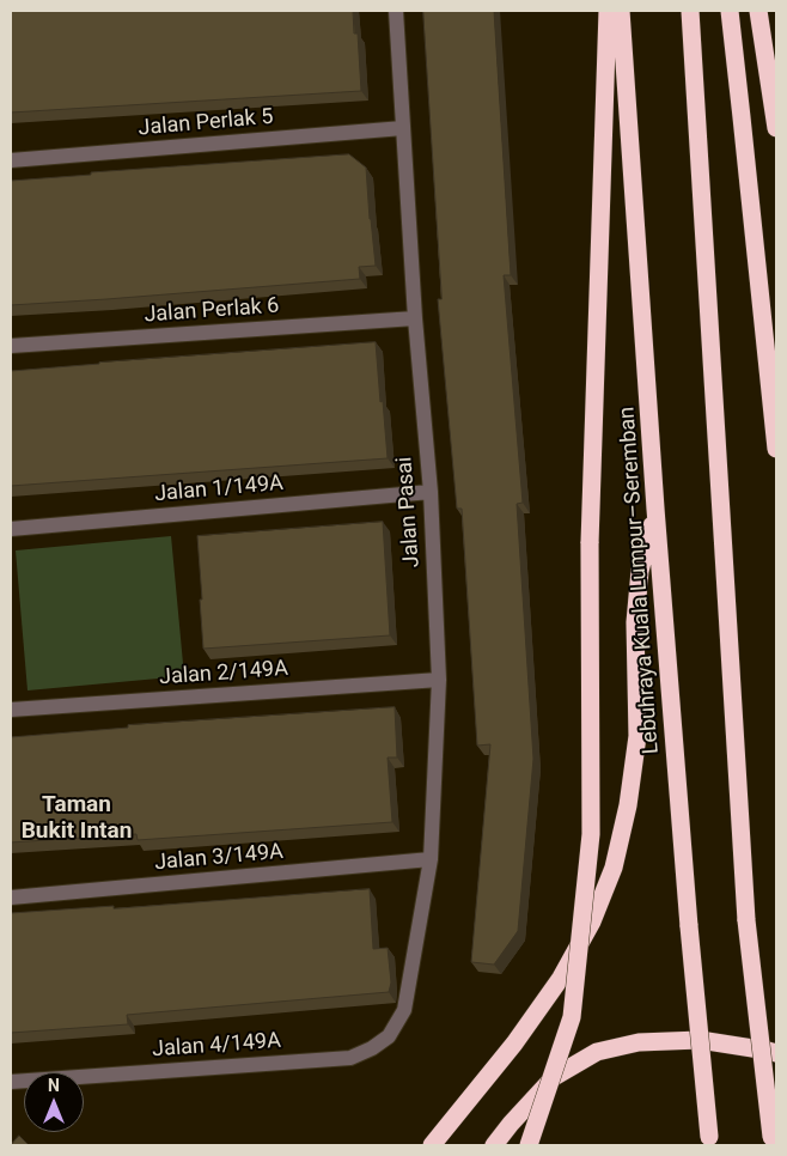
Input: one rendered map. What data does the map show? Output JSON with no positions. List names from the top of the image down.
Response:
{
  "streets": {
    "highway": ["Lebuhraya Kuala Lumpur–Seremban"],
    "street": [
      "Jalan Perlak 5",
      "Jalan Perlak 6",
      "Jalan 1/149A",
      "Jalan Pasai",
      "Jalan 2/149A",
      "Jalan 3/149A",
      "Jalan 4/149A"
    ]
  },
  "crossings": [
    ["Jalan Perlak 5", "Jalan Pasai"],
    ["Jalan Perlak 6", "Jalan Pasai"],
    ["Jalan 1/149A", "Jalan Pasai"],
    ["Jalan Pasai", "Jalan 2/149A"],
    ["Jalan Pasai", "Jalan 3/149A"],
    ["Jalan Pasai", "Jalan 4/149A"]
  ],
  "districts": ["Taman Bukit Intan"],
  "north": "top"
}
